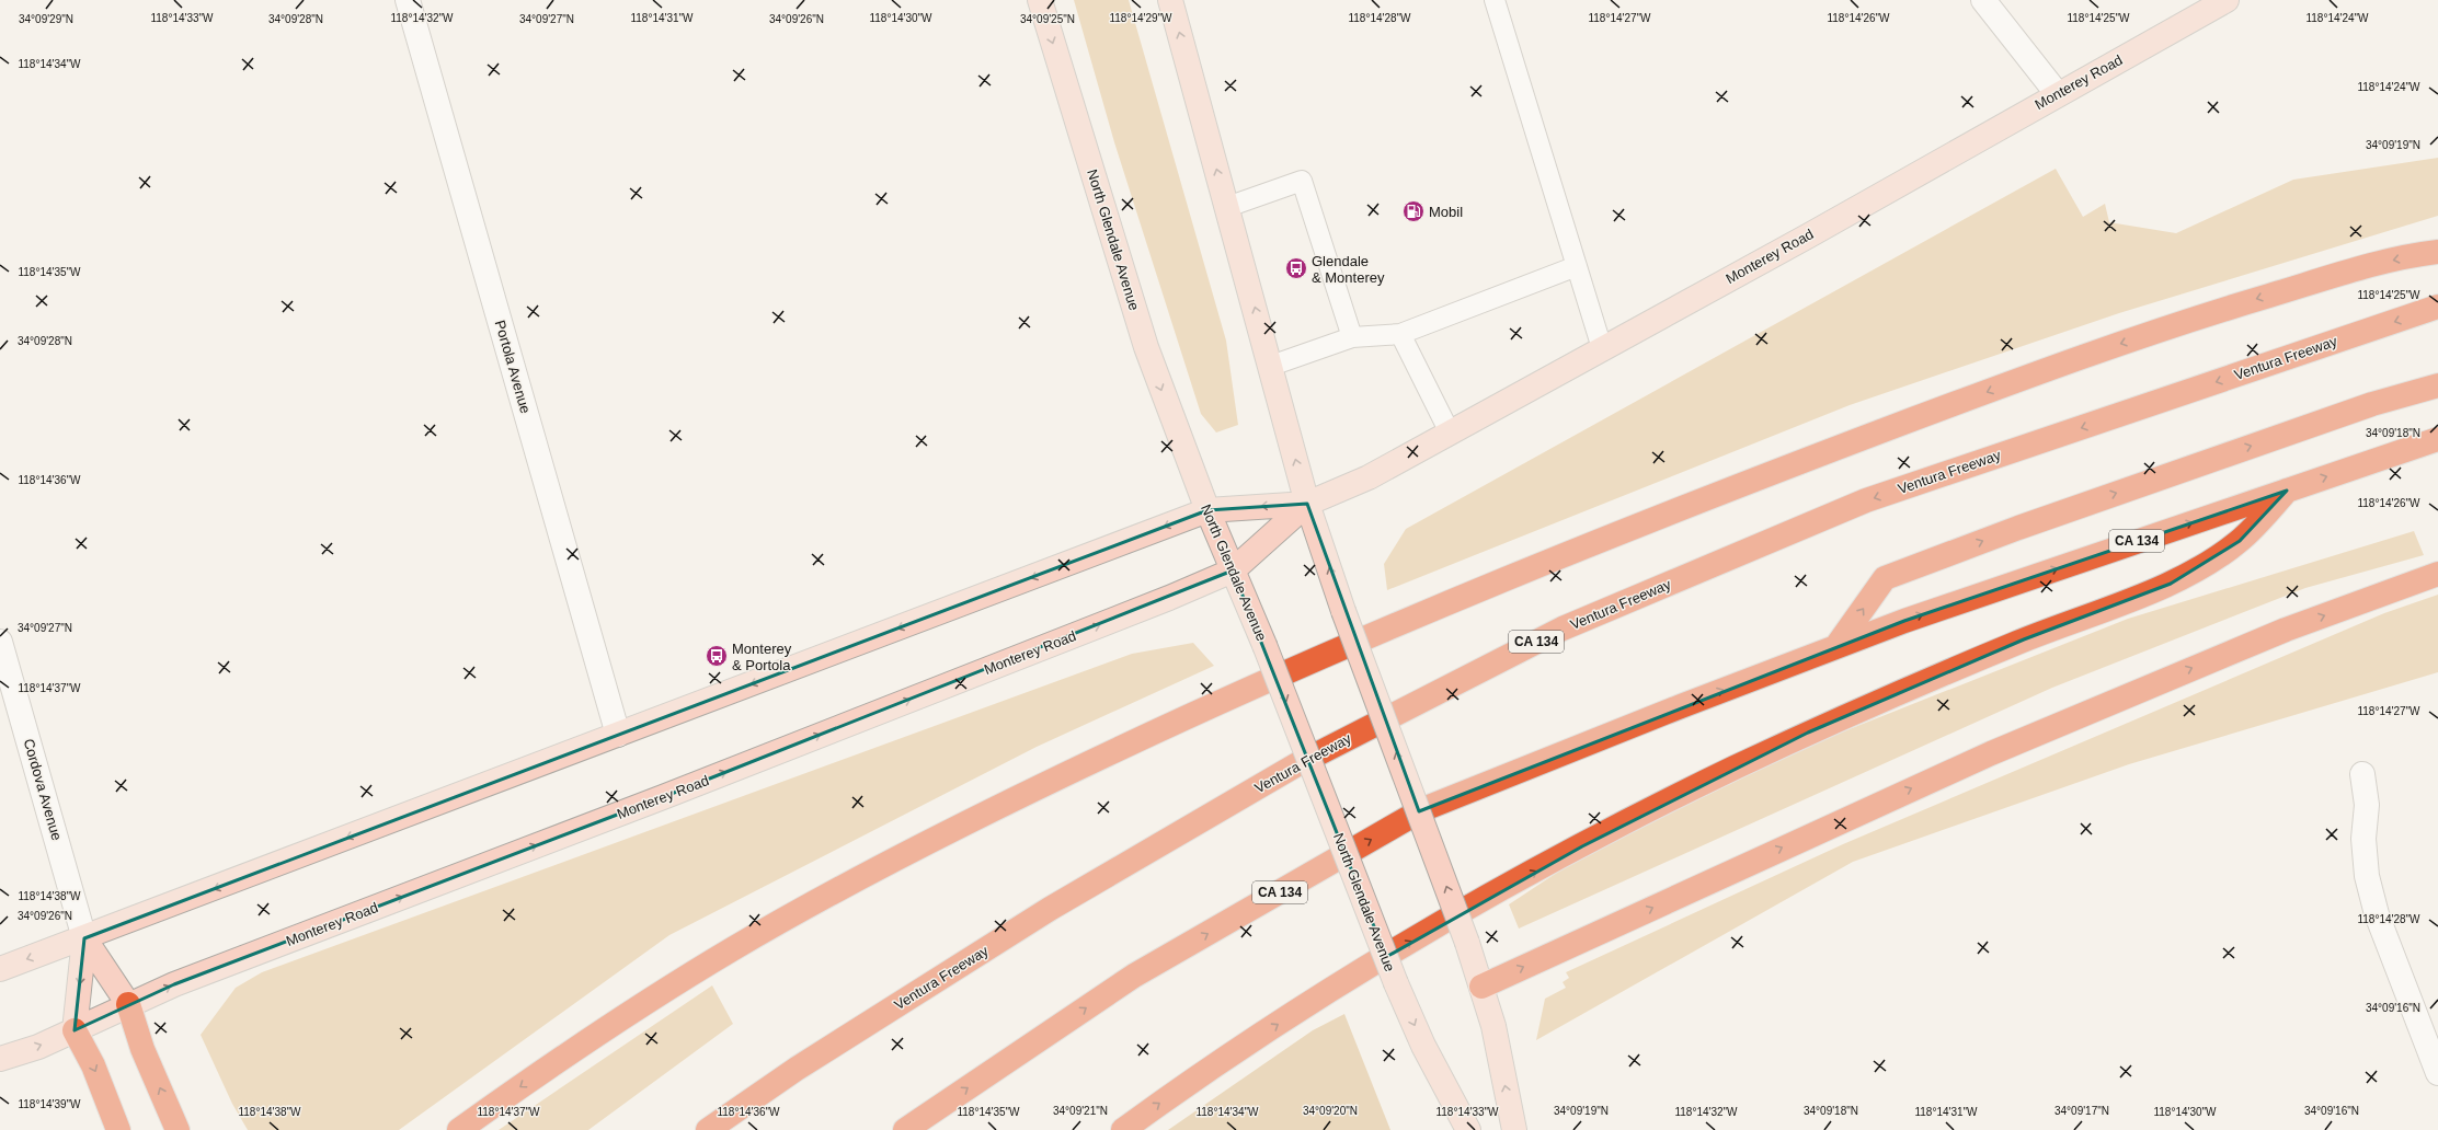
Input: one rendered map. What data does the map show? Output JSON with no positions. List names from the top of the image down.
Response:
{
  "streets": {
    "highway": ["Ventura Freeway", "CA 134"],
    "main road": ["Monterey Road", "North Glendale Avenue"],
    "street": ["Portola Avenue", "Cordova Avenue"]
  },
  "crossings": [
    ["Monterey Road", "North Glendale Avenue"],
    ["Monterey Road", "Portola Avenue"],
    ["Monterey Road", "Cordova Avenue"]
  ],
  "places": {
    "fuel station": ["Mobil"],
    "bus stop": ["Glendale & Monterey", "Monterey & Portola"]
  },
  "coordinates": [
    "118°14'24\"W",
    "118°14'33\"W",
    "118°14'30\"W",
    "118°14'28\"W",
    "118°14'25\"W",
    "118°14'32\"W",
    "118°14'31\"W",
    "118°14'29\"W",
    "118°14'27\"W",
    "118°14'26\"W",
    "34°09'29\"N",
    "34°09'28\"N",
    "34°09'27\"N",
    "34°09'26\"N",
    "34°09'25\"N",
    "118°14'34\"W",
    "34°09'19\"N",
    "118°14'35\"W",
    "34°09'18\"N",
    "118°14'36\"W",
    "118°14'37\"W",
    "118°14'38\"W",
    "34°09'16\"N",
    "118°14'39\"W",
    "34°09'21\"N",
    "34°09'20\"N",
    "34°09'17\"N"
  ]
}
